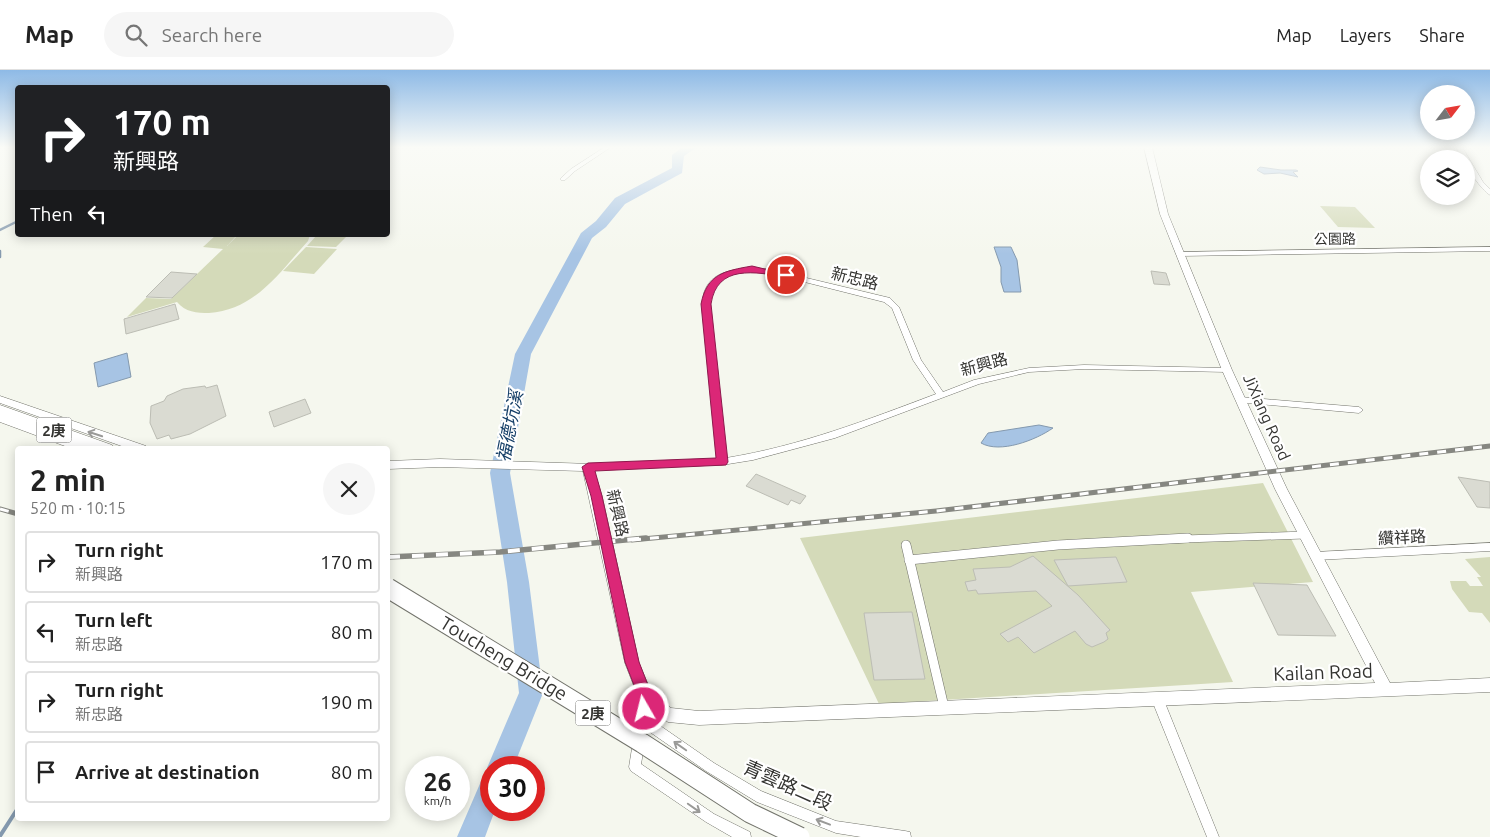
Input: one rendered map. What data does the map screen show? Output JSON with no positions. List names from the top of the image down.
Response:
{
  "streets": {
    "main road": ["2庚", "Toucheng Bridge"],
    "street": [
      "公園路",
      "新忠路",
      "新興路",
      "JiXiang Road",
      "纘祥路",
      "Kailan Road",
      "青雲路二段"
    ]
  },
  "crossings": [
    ["公園路", "JiXiang Road"],
    ["新忠路", "新興路"],
    ["新興路", "JiXiang Road"],
    ["JiXiang Road", "纘祥路"],
    ["JiXiang Road", "Kailan Road"]
  ],
  "water": ["福德坑溪"],
  "north": "top right",
  "page": {
    "header": "Map",
    "search": "Search here",
    "nav": ["Map", "Layers", "Share"],
    "turn": ["170 m", "新興路"],
    "then": "Then",
    "heading": ["2 min", "520 m · 10:15"],
    "list": [
      {
        "name": "Turn right",
        "note": "新興路",
        "value": "170 m"
      },
      {
        "name": "Turn left",
        "note": "新忠路",
        "value": "80 m"
      },
      {
        "name": "Turn right",
        "note": "新忠路",
        "value": "190 m"
      },
      {
        "name": "Arrive at destination",
        "value": "80 m"
      }
    ],
    "speed": "26 km/h",
    "limit": "30"
  }
}
